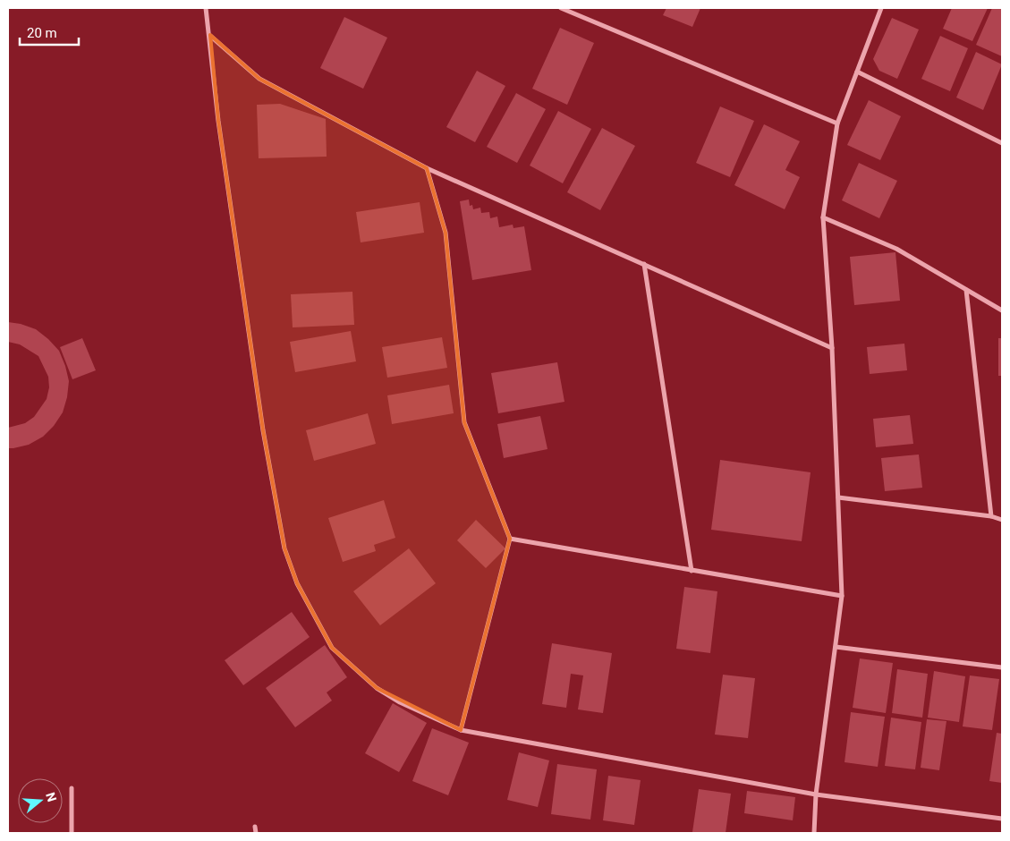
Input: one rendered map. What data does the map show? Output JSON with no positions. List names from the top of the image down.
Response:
{
  "scale_bar": "20 m",
  "north": "right"
}
